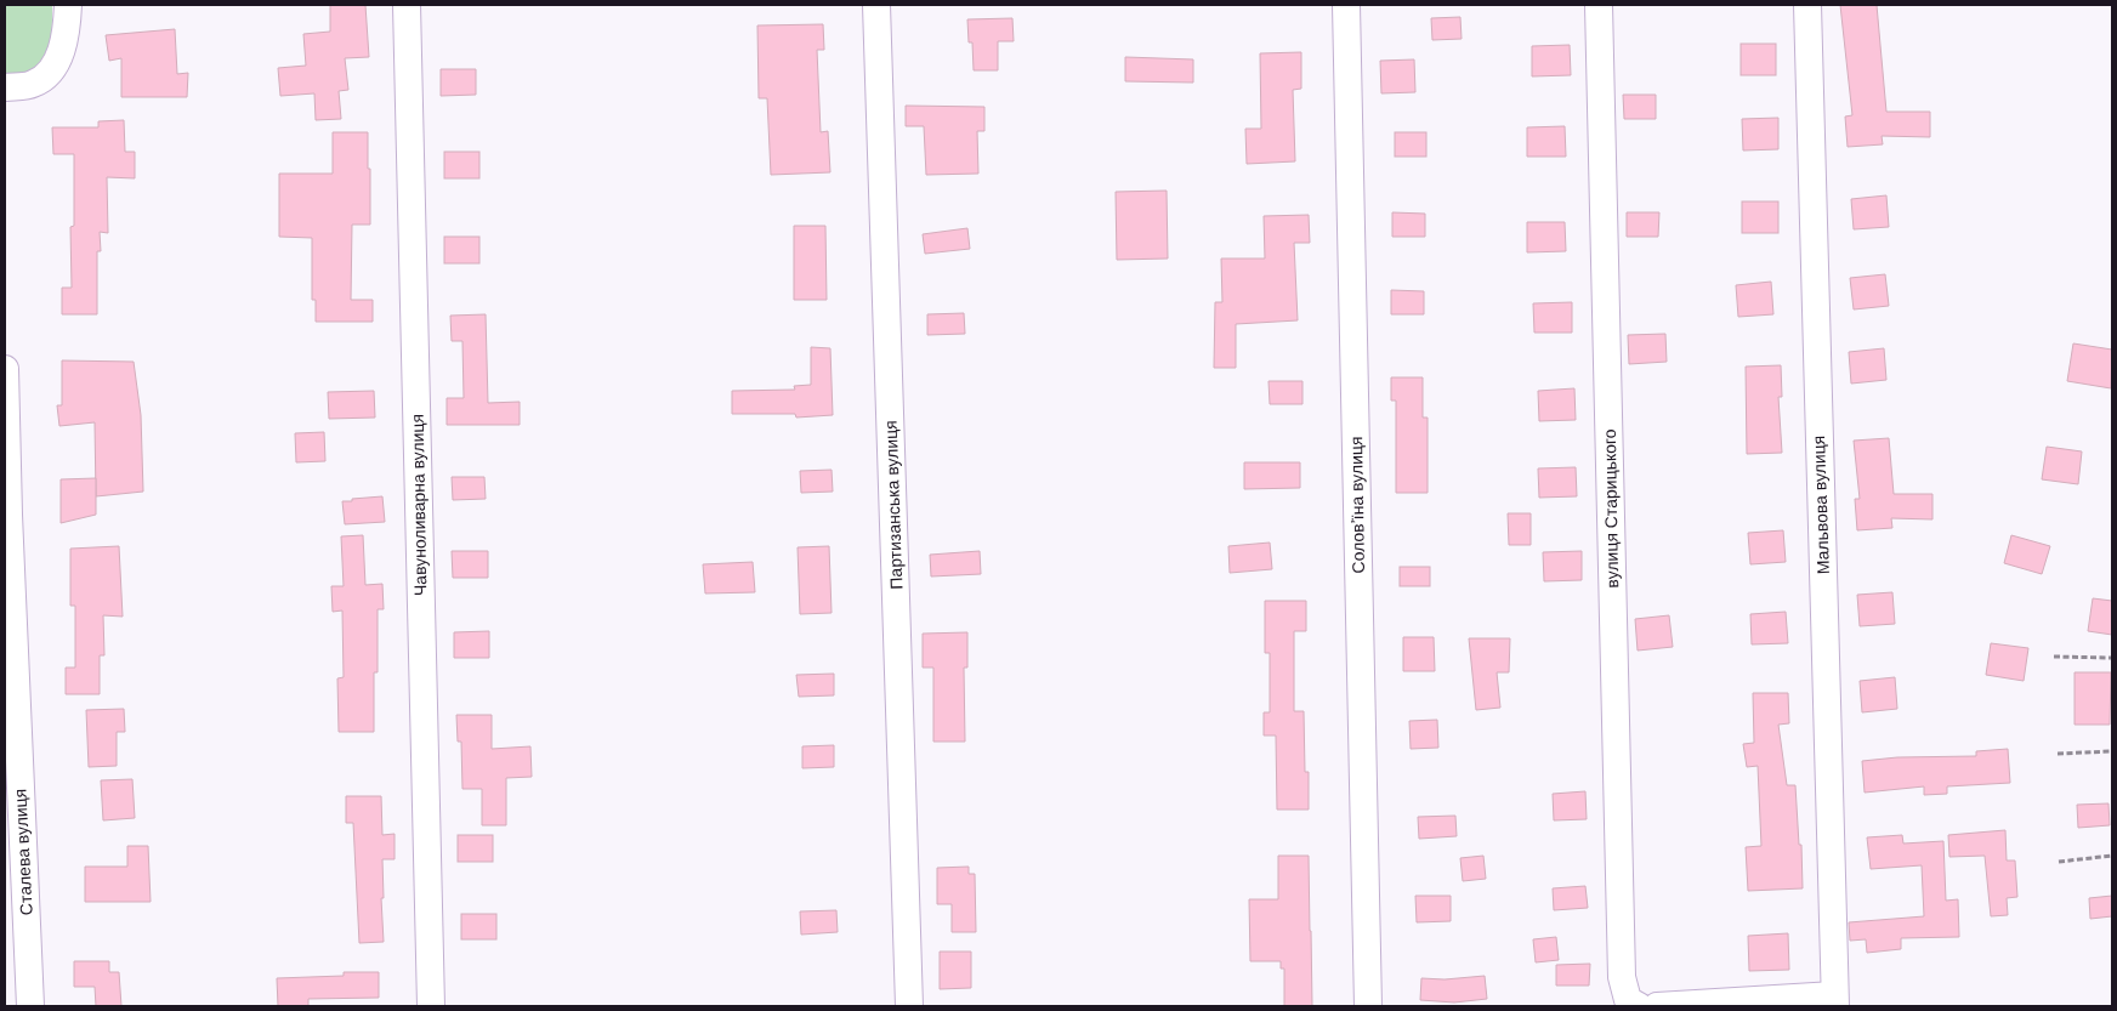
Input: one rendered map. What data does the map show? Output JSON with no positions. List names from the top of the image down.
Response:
{
  "streets": {
    "street": [
      "Чавуноливарна вулиця",
      "Партизанська вулиця",
      "Соловʼїна вулиця",
      "Мальвова вулиця",
      "вулиця Старицького",
      "Сталева вулиця"
    ]
  }
}
